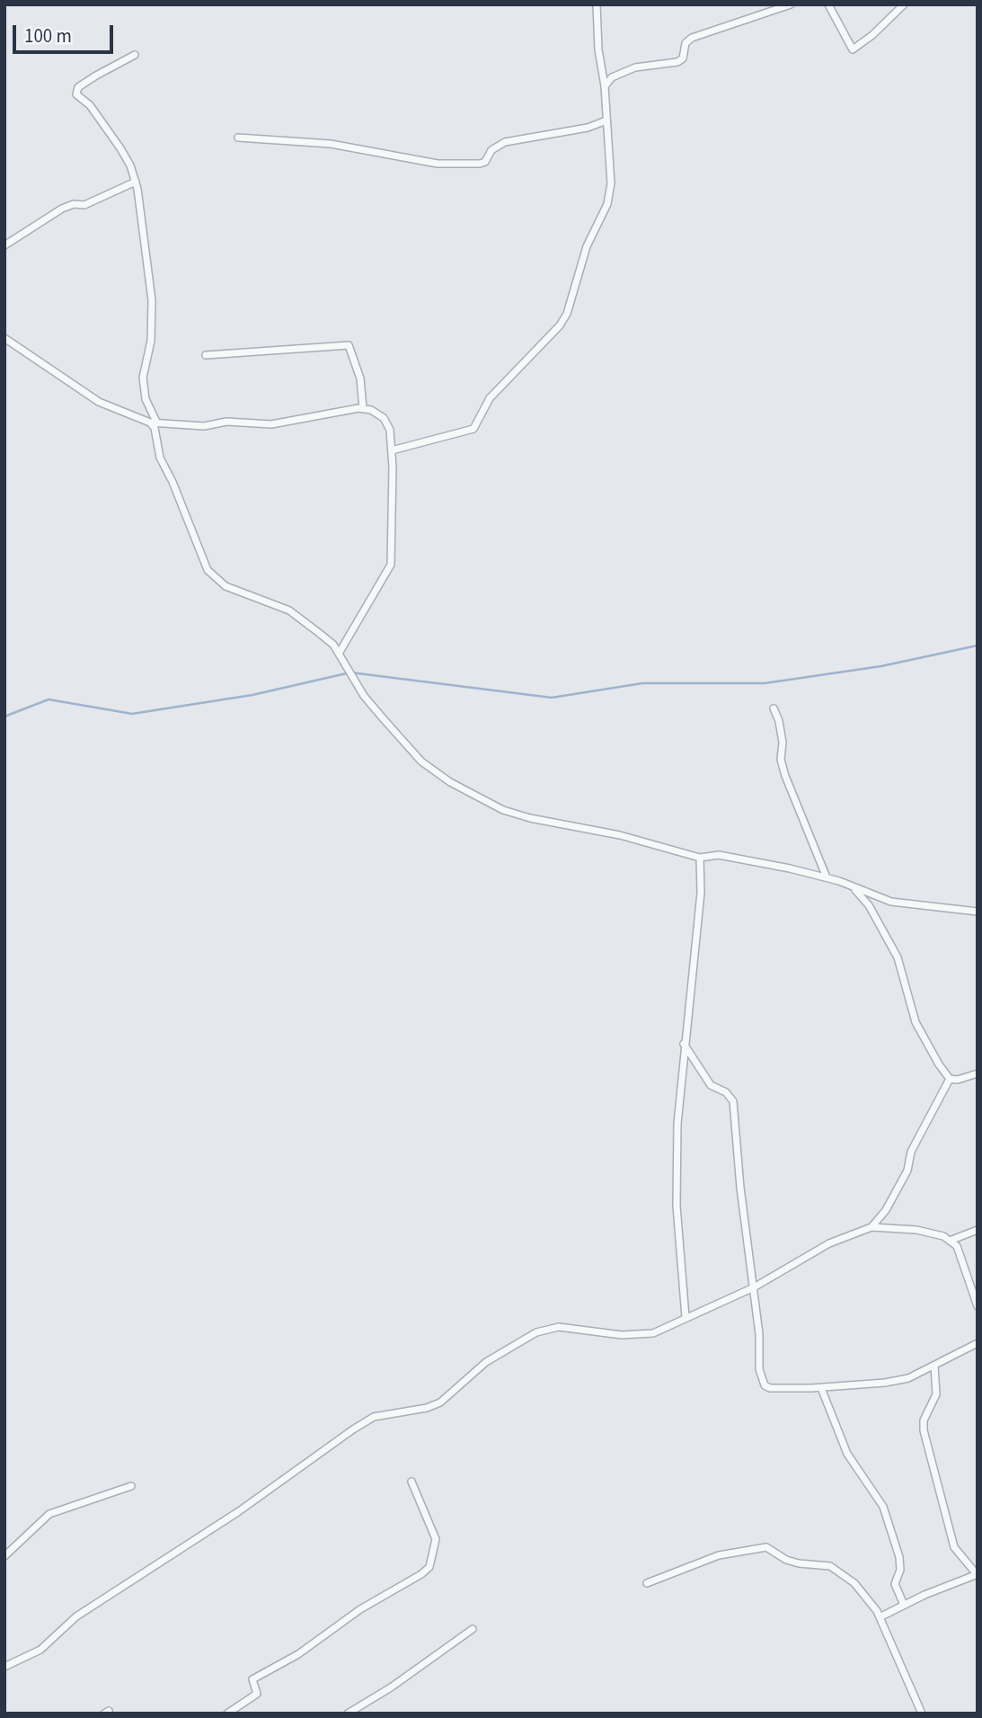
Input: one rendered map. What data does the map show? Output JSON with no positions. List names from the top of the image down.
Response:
{
  "scale_bar": "100 m"
}
